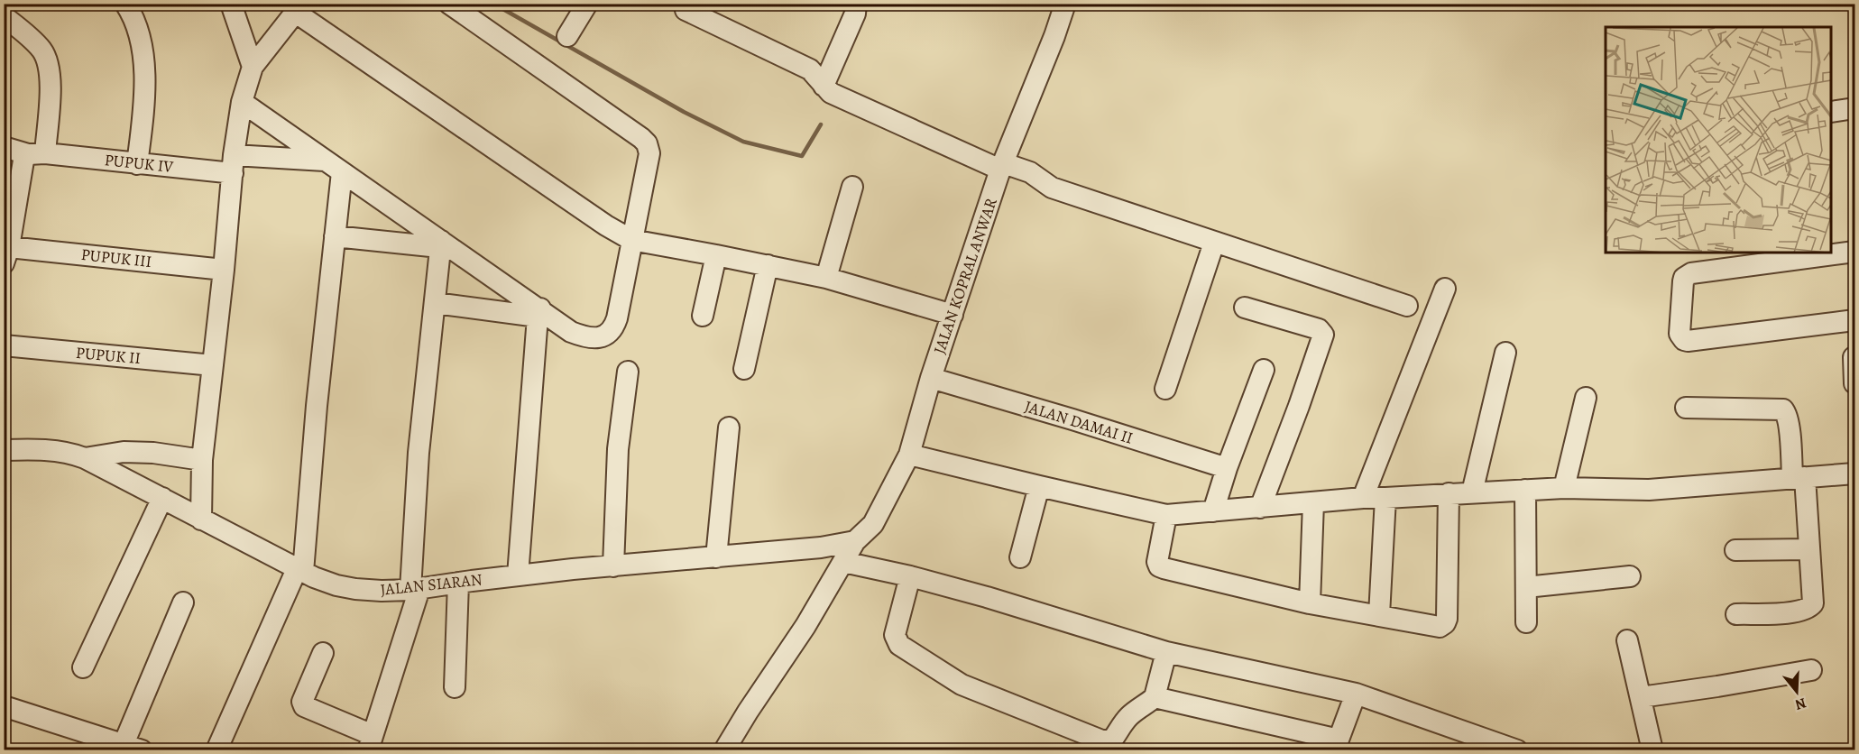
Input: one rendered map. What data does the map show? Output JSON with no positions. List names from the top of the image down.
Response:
{
  "streets": {
    "street": [
      "PUPUK IV",
      "PUPUK III",
      "JALAN KOPRAL ANWAR",
      "PUPUK II",
      "JALAN DAMAI II",
      "JALAN SIARAN"
    ]
  },
  "crossings": [
    ["JALAN KOPRAL ANWAR", "JALAN DAMAI II"],
    ["JALAN KOPRAL ANWAR", "JALAN SIARAN"]
  ],
  "north": "bottom"
}
